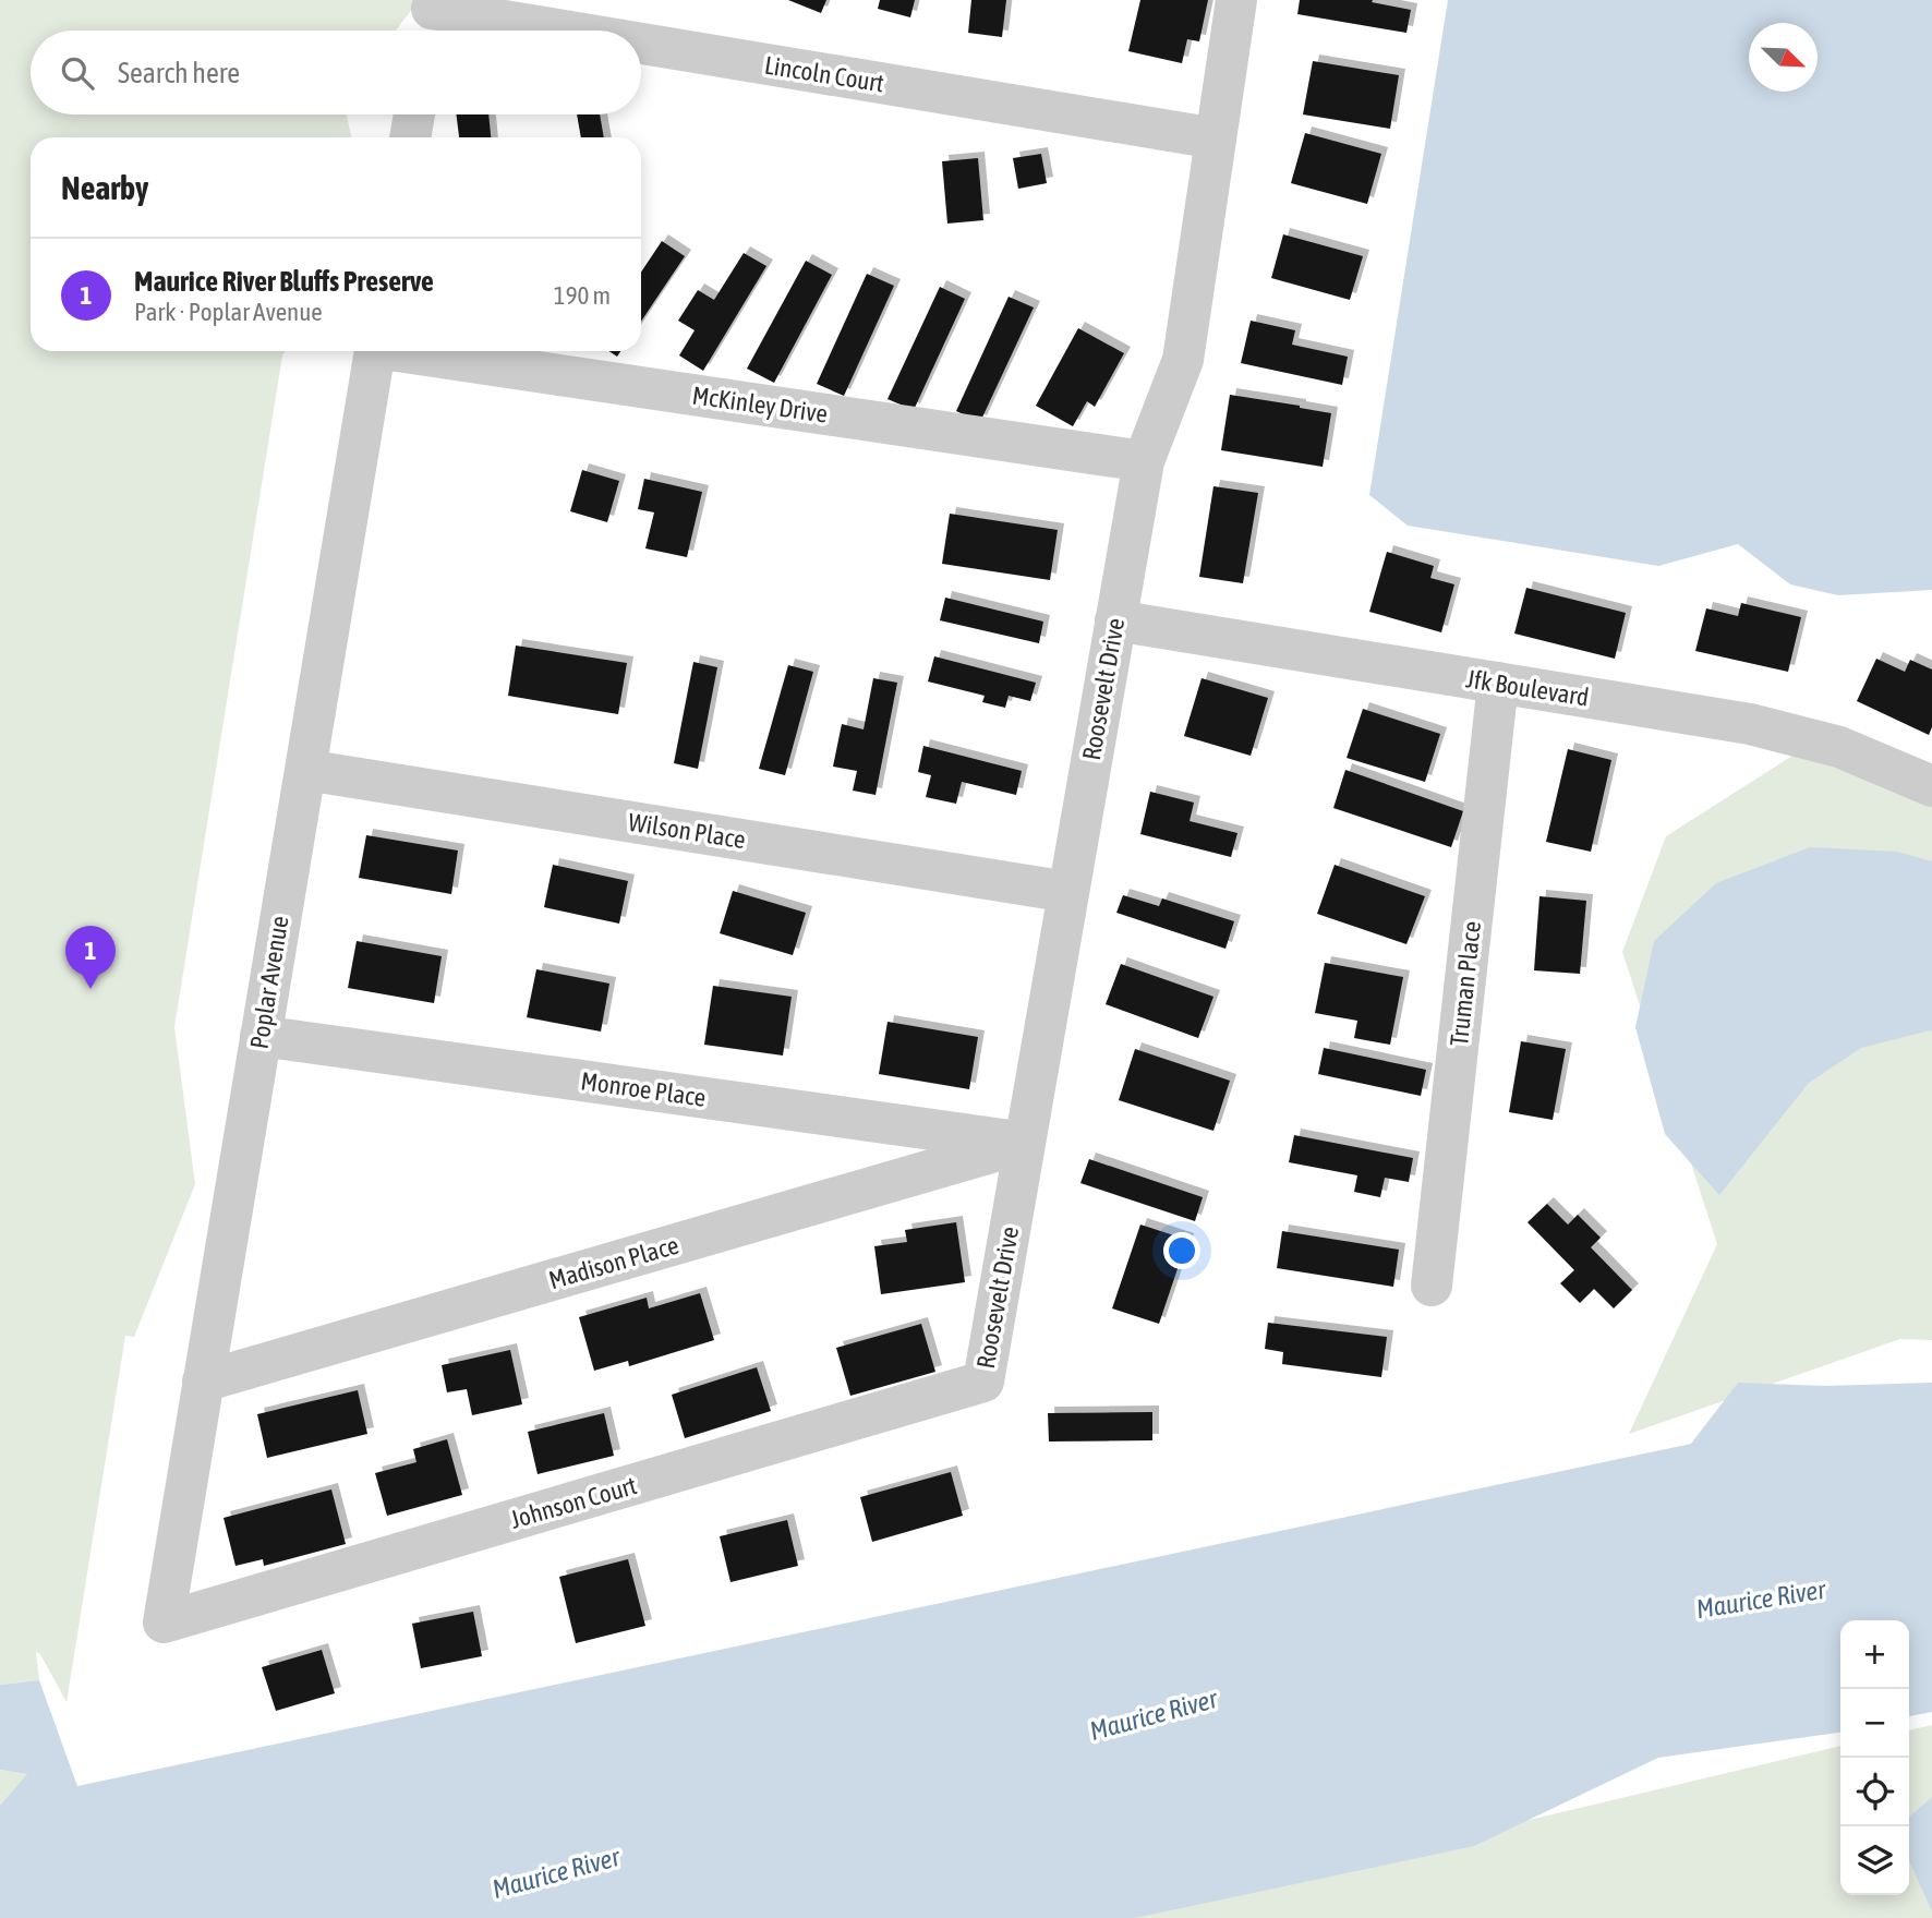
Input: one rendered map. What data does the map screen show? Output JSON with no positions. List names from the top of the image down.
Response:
{
  "streets": {
    "street": [
      "Lincoln Court",
      "McKinley Drive",
      "Jfk Boulevard",
      "Roosevelt Drive",
      "Wilson Place",
      "Poplar Avenue",
      "Truman Place",
      "Monroe Place",
      "Madison Place",
      "Johnson Court"
    ]
  },
  "crossings": [
    ["Lincoln Court", "Roosevelt Drive"],
    ["McKinley Drive", "Roosevelt Drive"],
    ["Jfk Boulevard", "Roosevelt Drive"],
    ["Jfk Boulevard", "Truman Place"],
    ["Roosevelt Drive", "Wilson Place"],
    ["Roosevelt Drive", "Monroe Place"],
    ["Roosevelt Drive", "Madison Place"],
    ["Roosevelt Drive", "Johnson Court"],
    ["Wilson Place", "Poplar Avenue"],
    ["Poplar Avenue", "Monroe Place"],
    ["Poplar Avenue", "Madison Place"],
    ["Poplar Avenue", "Johnson Court"],
    ["Monroe Place", "Madison Place"]
  ],
  "water": ["Maurice River"],
  "north": "bottom right",
  "page": {
    "search": "Search here",
    "heading": "Nearby",
    "list": [
      {
        "mark": "1",
        "name": "Maurice River Bluffs Preserve",
        "note": "Park · Poplar Avenue",
        "value": "190 m"
      }
    ],
    "pins": "1",
    "map_buttons": ["+", "−"]
  }
}
